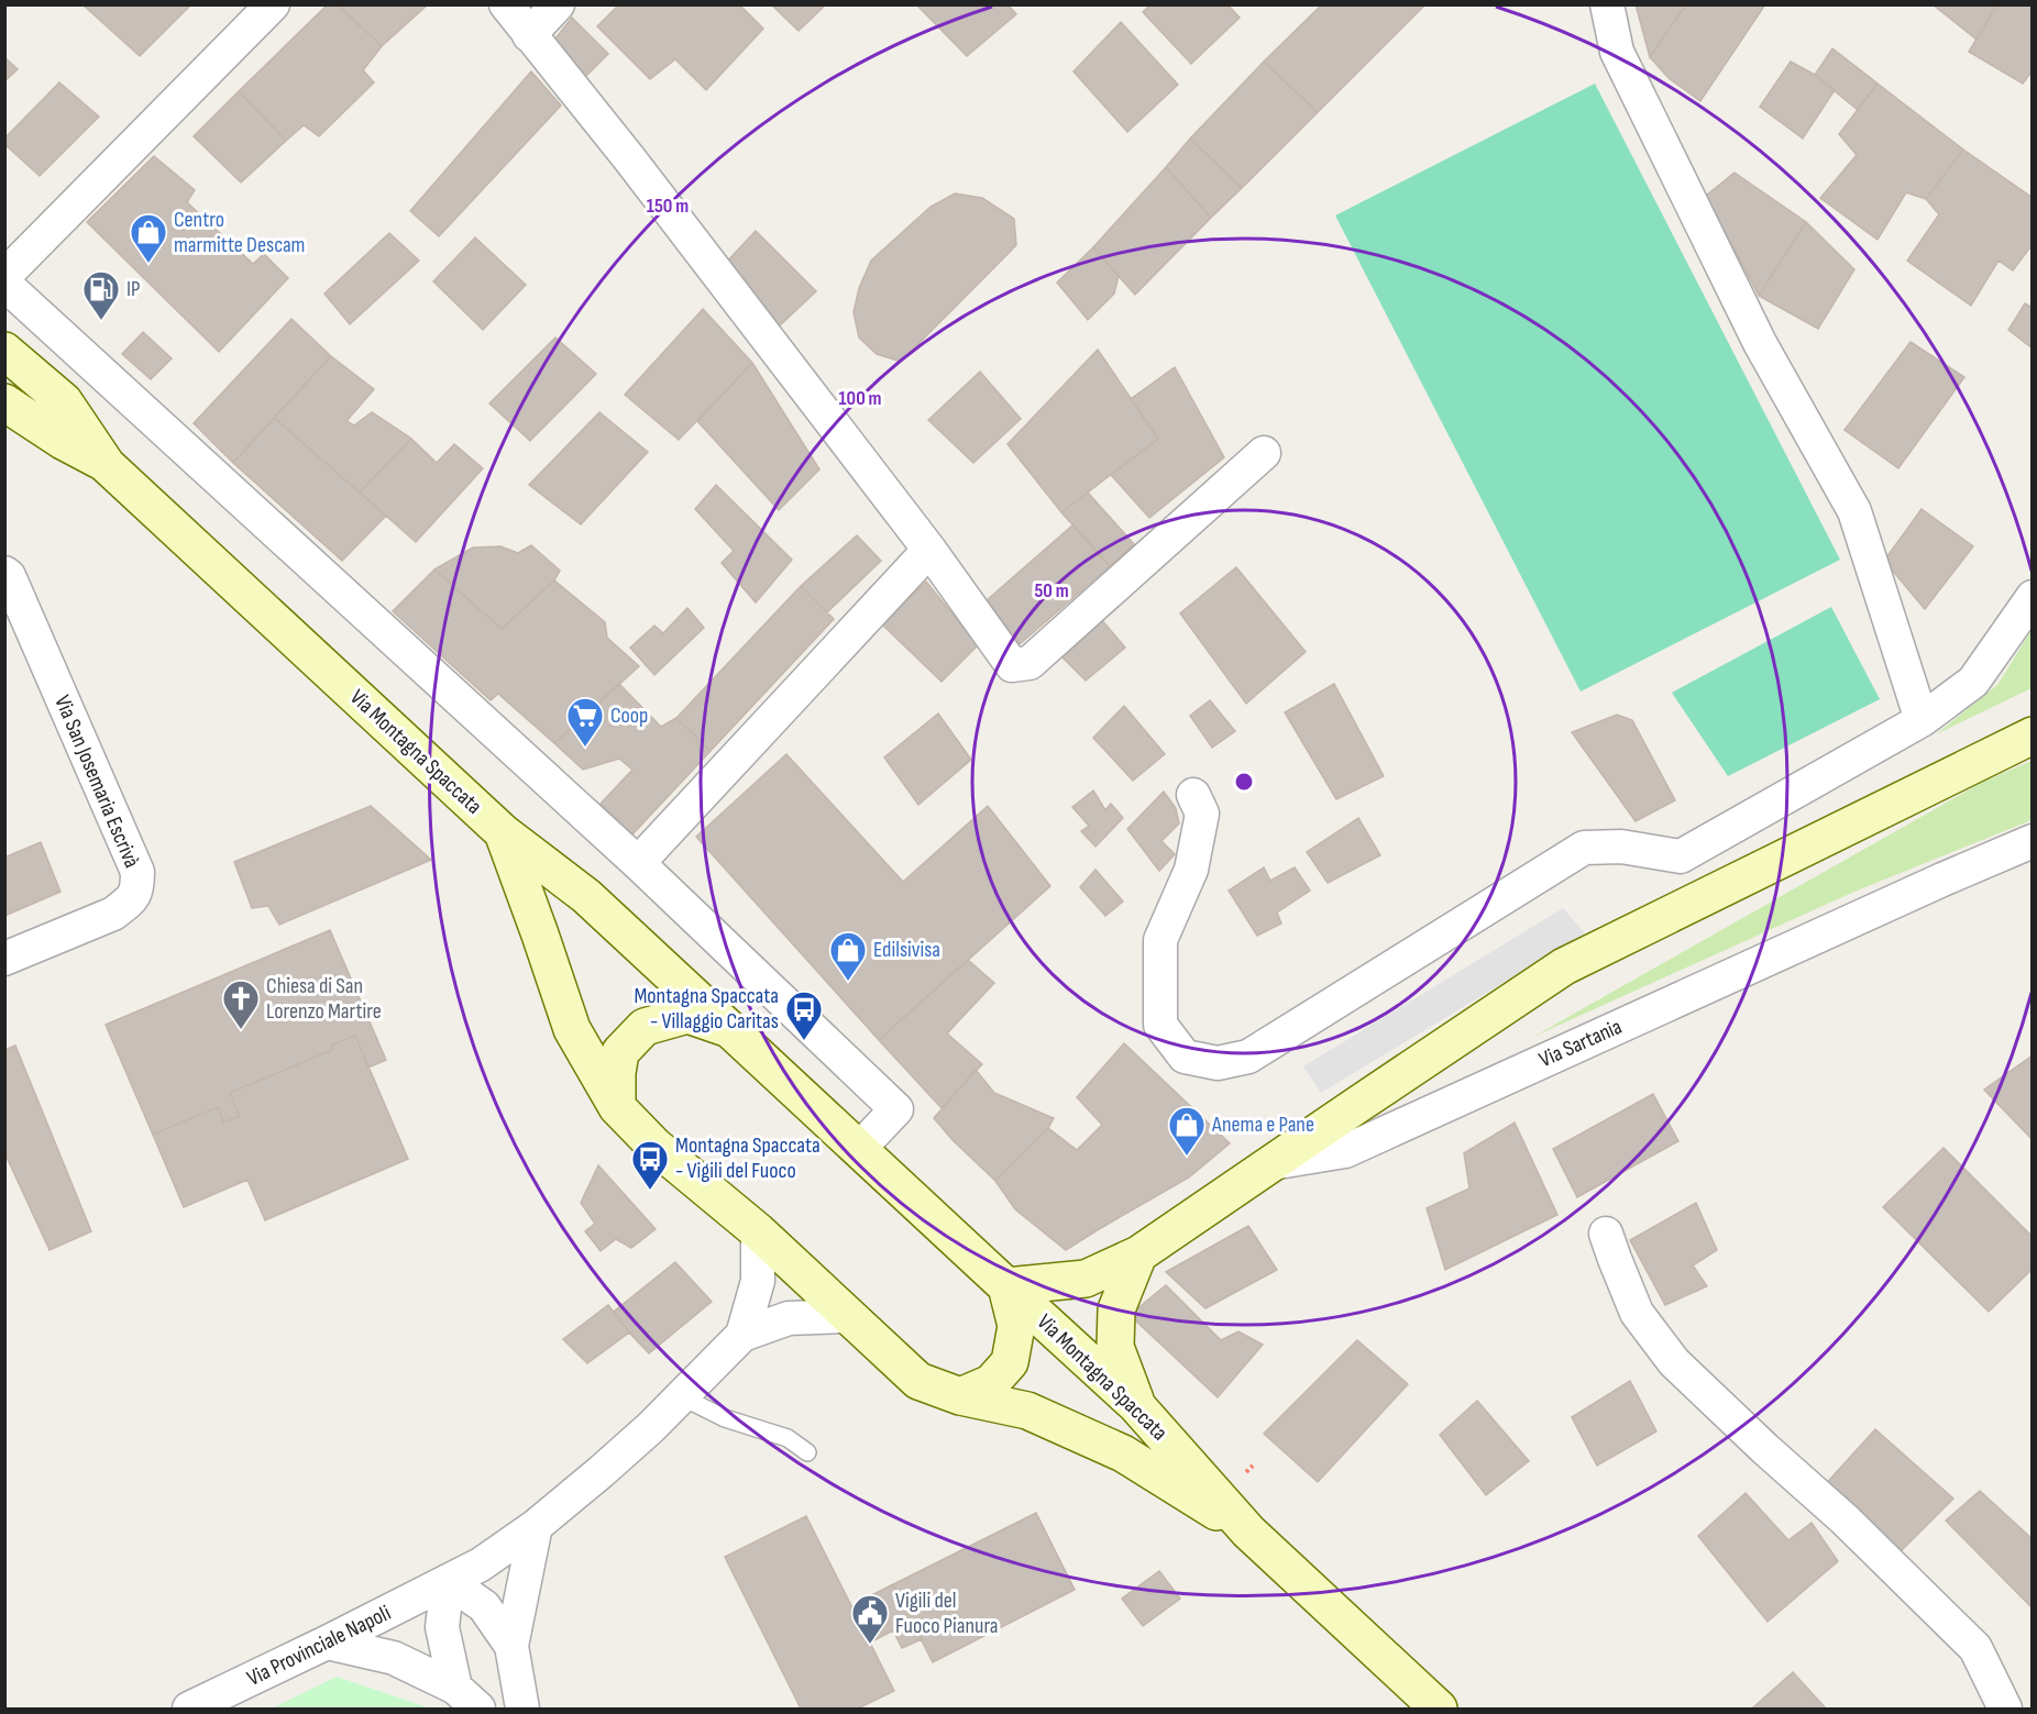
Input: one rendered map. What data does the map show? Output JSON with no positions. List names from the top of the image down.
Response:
{
  "streets": {
    "main road": ["Via Montagna Spaccata", "Via Sartania"],
    "street": ["Via San Josemaria Escrivà", "Via Provinciale Napoli"]
  },
  "crossings": [
    ["Via Montagna Spaccata", "Via Sartania"]
  ],
  "places": {
    "shop": ["Centro marmitte Descam", "Edilsivisa", "Anema e Pane"],
    "fuel station": ["IP"],
    "supermarket": ["Coop"],
    "church": ["Chiesa di San Lorenzo Martire"],
    "bus stop": ["Montagna Spaccata - Villaggio Caritas", "Montagna Spaccata - Vigili del Fuoco"],
    "public building": ["Vigili del Fuoco Pianura"]
  },
  "rings": ["150 m", "100 m", "50 m"]
}
